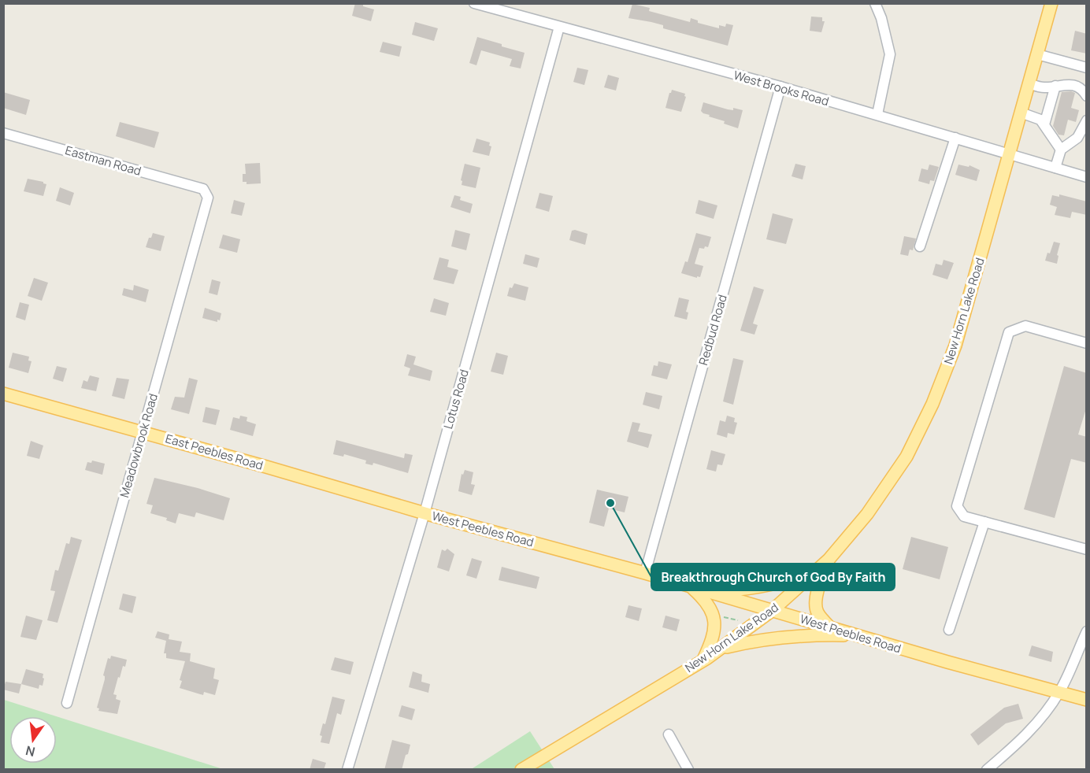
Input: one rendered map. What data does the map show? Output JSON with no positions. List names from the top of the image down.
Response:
{
  "streets": {
    "main road": ["New Horn Lake Road", "East Peebles Road", "West Peebles Road"],
    "street": [
      "West Brooks Road",
      "Eastman Road",
      "Redbud Road",
      "Lotus Road",
      "Meadowbrook Road"
    ]
  },
  "crossings": [
    ["West Brooks Road", "New Horn Lake Road"],
    ["West Brooks Road", "Redbud Road"],
    ["West Brooks Road", "Lotus Road"],
    ["Eastman Road", "Meadowbrook Road"],
    ["New Horn Lake Road", "West Peebles Road"],
    ["Redbud Road", "West Peebles Road"],
    ["Lotus Road", "East Peebles Road"],
    ["Lotus Road", "West Peebles Road"],
    ["Meadowbrook Road", "East Peebles Road"],
    ["East Peebles Road", "West Peebles Road"]
  ],
  "places": ["Breakthrough Church of God By Faith"],
  "north": "bottom"
}
